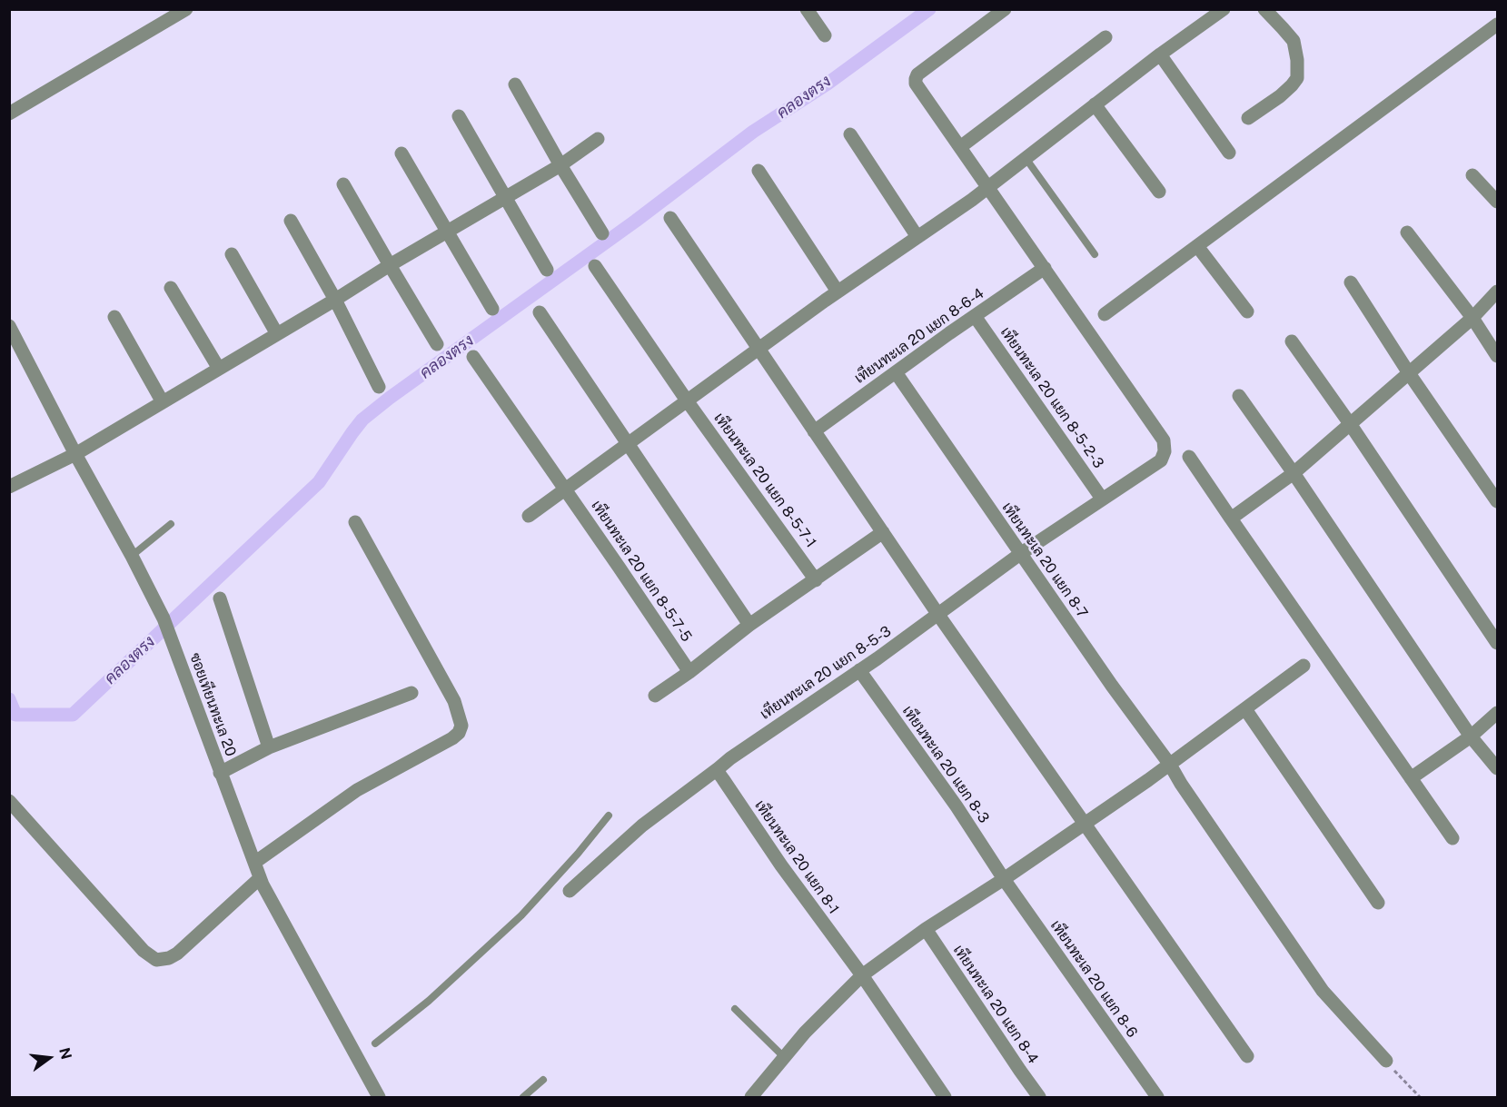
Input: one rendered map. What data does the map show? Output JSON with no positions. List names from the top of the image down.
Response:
{
  "streets": {
    "street": [
      "เทียนทะเล 20 แยก 8-6-4",
      "เทียนทะเล 20 แยก 8-5-2-3",
      "เทียนทะเล 20 แยก 8-5-7-1",
      "เทียนทะเล 20 แยก 8-7",
      "เทียนทะเล 20 แยก 8-5-7-5",
      "เทียนทะเล 20 แยก 8-5-3",
      "ซอยเทียนทะเล 20",
      "เทียนทะเล 20 แยก 8-3",
      "เทียนทะเล 20 แยก 8-1",
      "เทียนทะเล 20 แยก 8-6",
      "เทียนทะเล 20 แยก 8-4"
    ]
  },
  "crossings": [
    ["เทียนทะเล 20 แยก 8-6-4", "เทียนทะเล 20 แยก 8-5-2-3"],
    ["เทียนทะเล 20 แยก 8-6-4", "เทียนทะเล 20 แยก 8-7"],
    ["เทียนทะเล 20 แยก 8-6-4", "เทียนทะเล 20 แยก 8-5-3"],
    ["เทียนทะเล 20 แยก 8-5-2-3", "เทียนทะเล 20 แยก 8-5-3"],
    ["เทียนทะเล 20 แยก 8-7", "เทียนทะเล 20 แยก 8-5-3"],
    ["เทียนทะเล 20 แยก 8-5-3", "เทียนทะเล 20 แยก 8-3"],
    ["เทียนทะเล 20 แยก 8-5-3", "เทียนทะเล 20 แยก 8-1"],
    ["เทียนทะเล 20 แยก 8-3", "เทียนทะเล 20 แยก 8-6"]
  ],
  "water": ["คลองตรง"],
  "north": "right"
}
